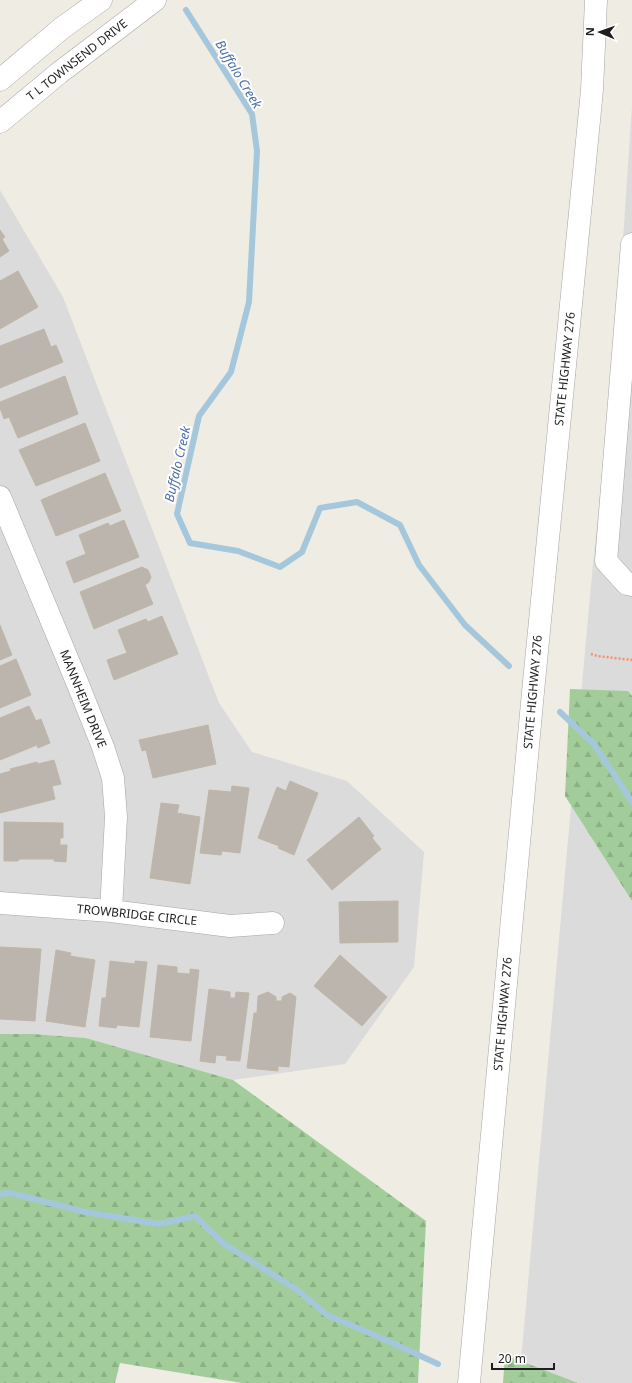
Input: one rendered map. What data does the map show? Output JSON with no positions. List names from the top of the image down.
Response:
{
  "streets": {
    "street": [
      "T L TOWNSEND DRIVE",
      "STATE HIGHWAY 276",
      "MANNHEIM DRIVE",
      "TROWBRIDGE CIRCLE"
    ]
  },
  "crossings": [
    ["MANNHEIM DRIVE", "TROWBRIDGE CIRCLE"]
  ],
  "water": ["Buffalo Creek"],
  "scale_bar": "20 m",
  "north": "left"
}
